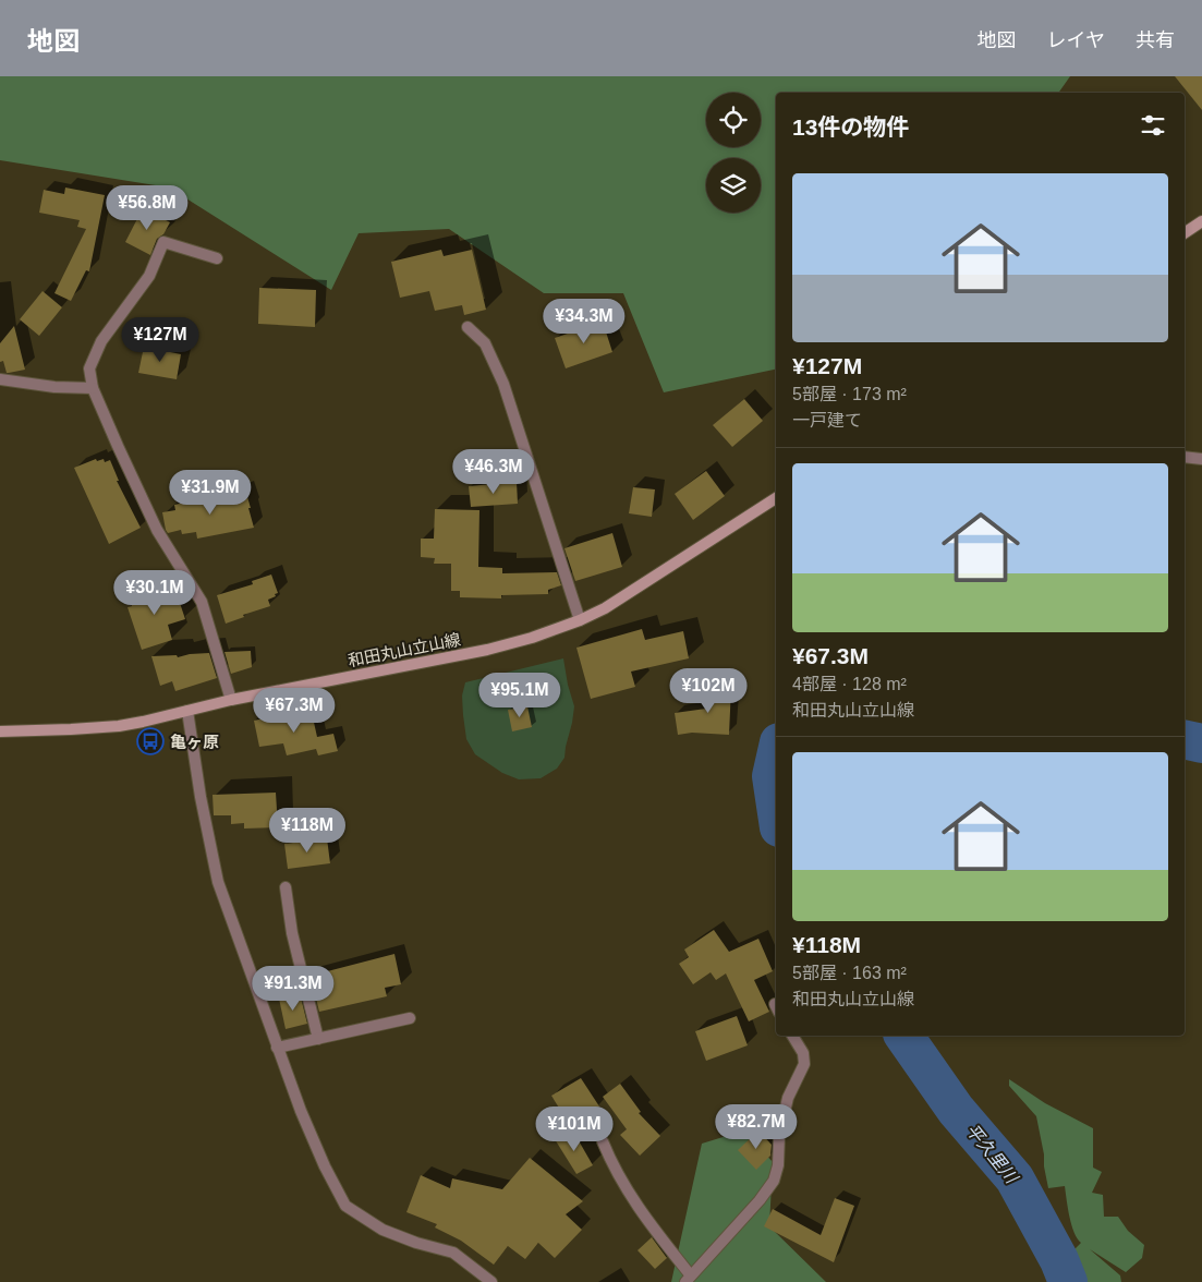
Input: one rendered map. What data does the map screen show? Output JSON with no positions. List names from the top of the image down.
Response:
{
  "streets": {
    "main road": ["和田丸山立山線"]
  },
  "water": ["平久里川"],
  "places": {
    "bus stop": ["亀ヶ原"]
  },
  "page": {
    "header": "地図",
    "nav": ["地図", "レイヤ", "共有"],
    "heading": "13件の物件",
    "list": [
      {
        "name": "¥127M",
        "note": "5部屋 · 173 m² · 一戸建て"
      },
      {
        "name": "¥67.3M",
        "note": "4部屋 · 128 m² · 和田丸山立山線"
      },
      {
        "name": "¥118M",
        "note": "5部屋 · 163 m² · 和田丸山立山線"
      }
    ],
    "price": [
      "¥56.8M",
      "¥34.3M",
      "¥127M",
      "¥46.3M",
      "¥31.9M",
      "¥30.1M",
      "¥102M",
      "¥95.1M",
      "¥67.3M",
      "¥118M",
      "¥91.3M",
      "¥82.7M",
      "¥101M"
    ]
  }
}
